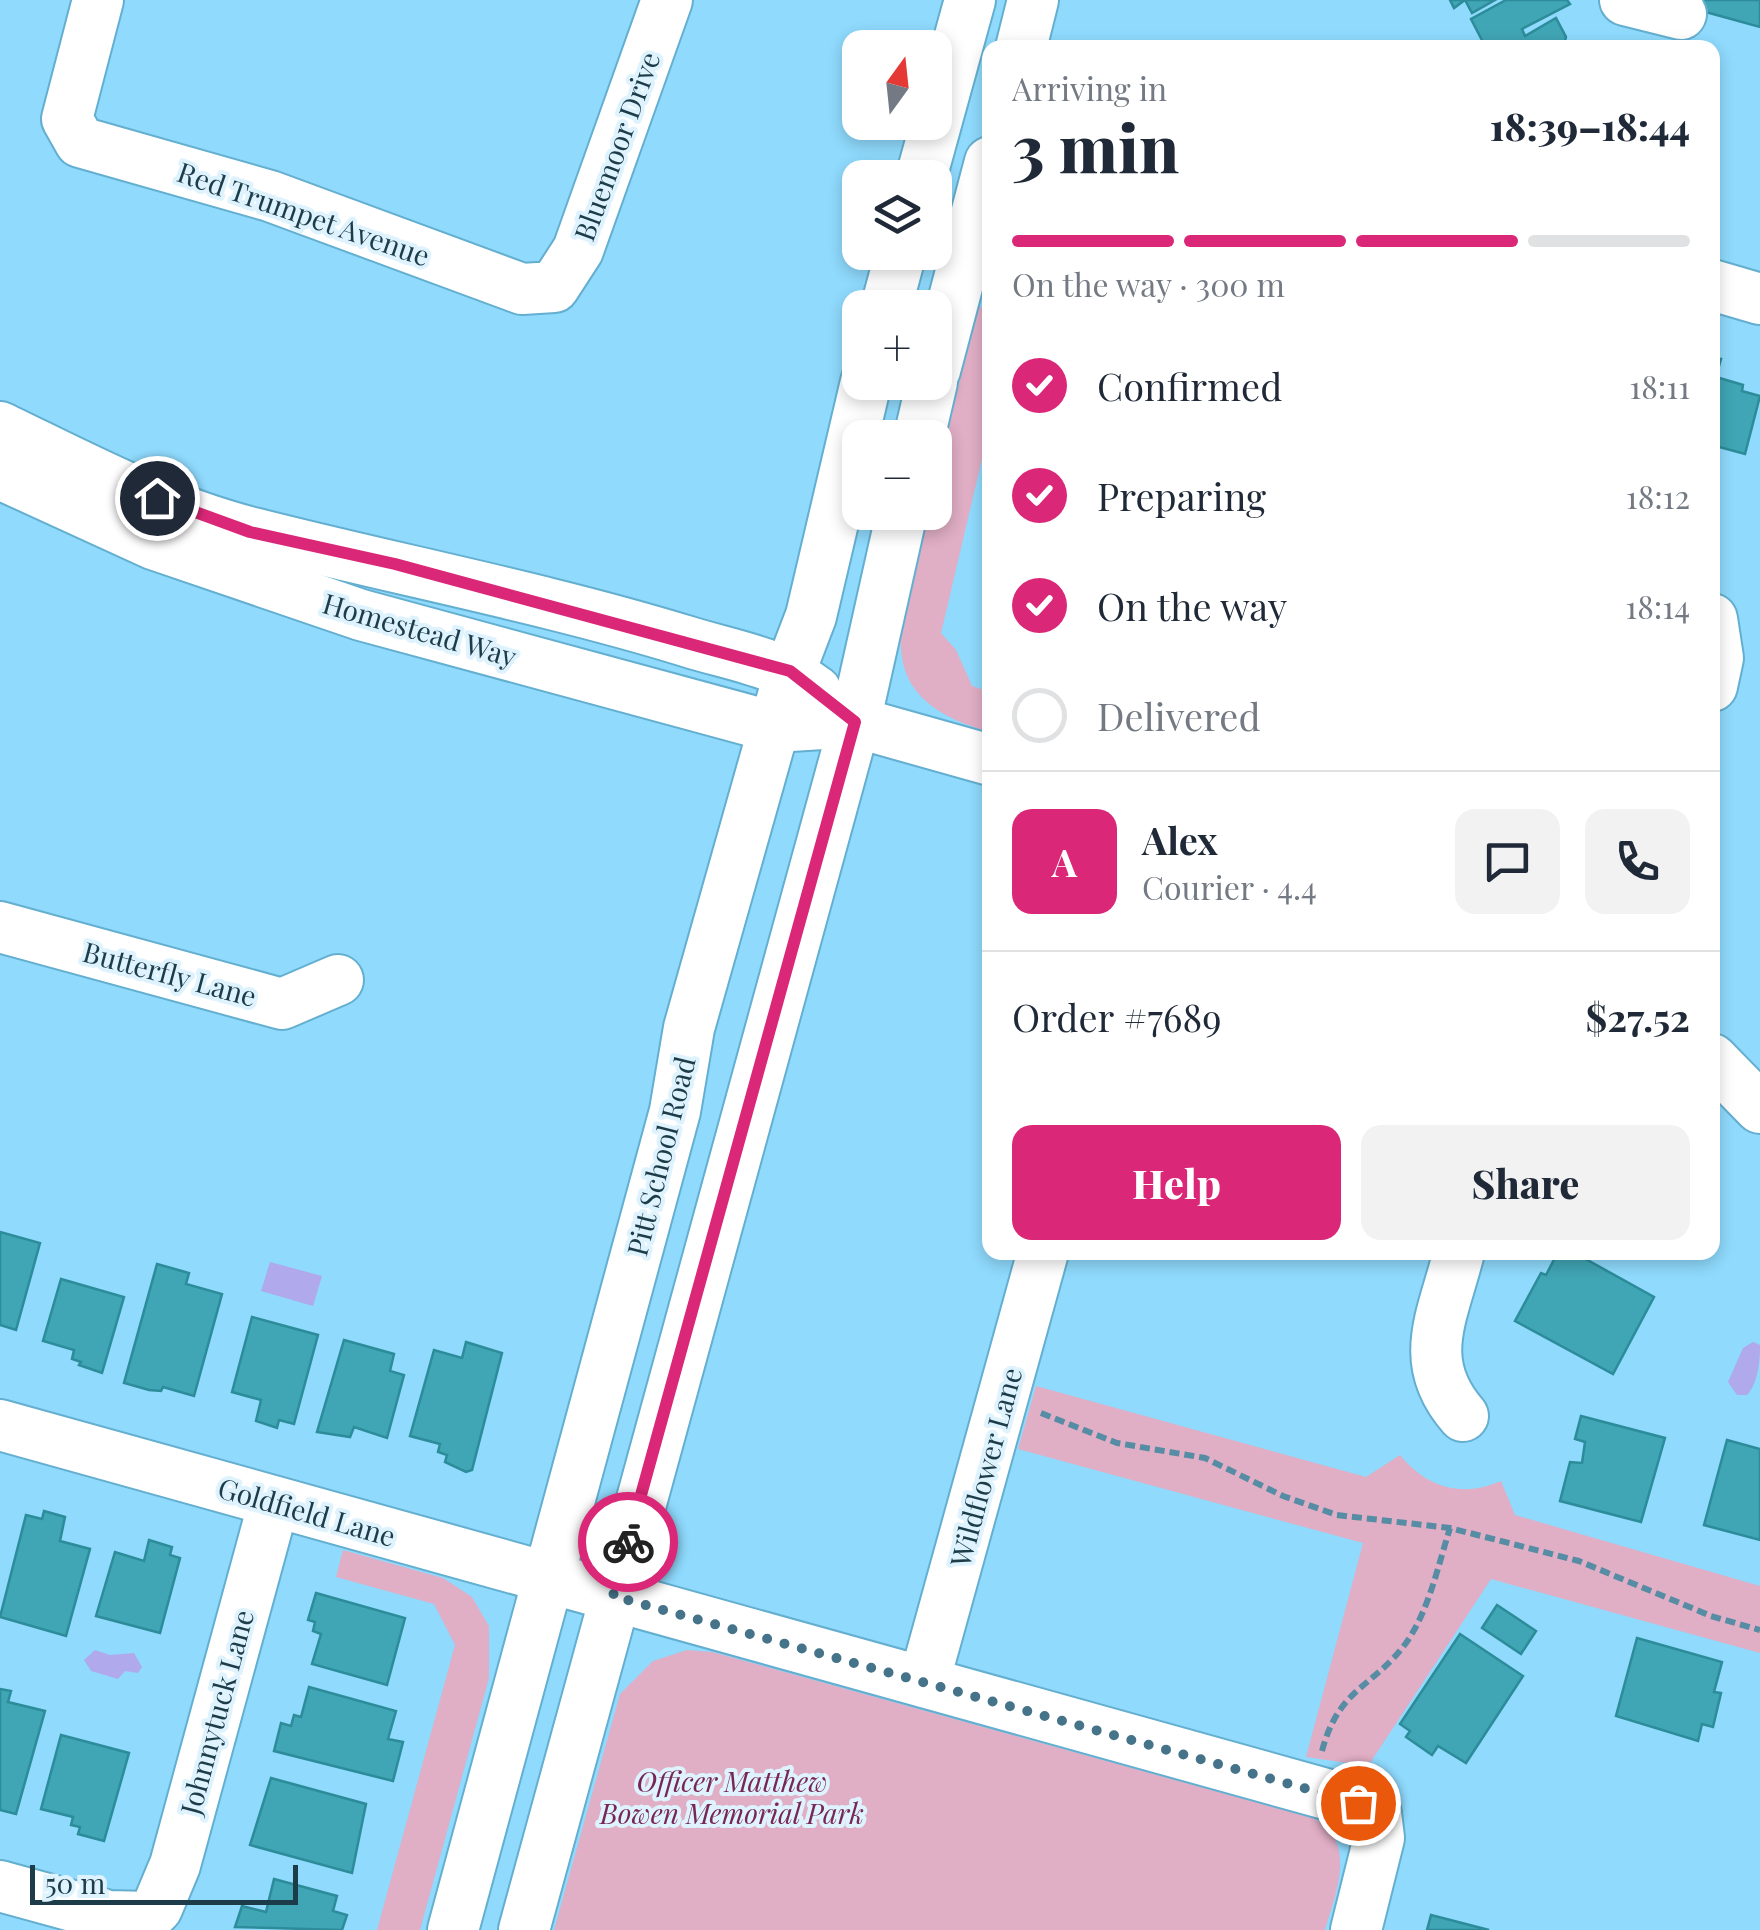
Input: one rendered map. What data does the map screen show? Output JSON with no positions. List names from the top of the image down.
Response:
{
  "streets": {
    "street": [
      "Bluemoor Drive",
      "Red Trumpet Avenue",
      "Homestead Way",
      "Butterfly Lane",
      "Pitt School Road",
      "Wildflower Lane",
      "Goldfield Lane",
      "Johnnytuck Lane"
    ]
  },
  "crossings": [
    ["Bluemoor Drive", "Red Trumpet Avenue"],
    ["Homestead Way", "Pitt School Road"],
    ["Pitt School Road", "Goldfield Lane"],
    ["Wildflower Lane", "Goldfield Lane"],
    ["Goldfield Lane", "Johnnytuck Lane"]
  ],
  "parks": ["Officer Matthew Bowen Memorial Park"],
  "scale_bar": "50 m",
  "north": "top",
  "page": {
    "map_buttons": ["+", "−"],
    "heading": ["3 min", "Arriving in", "18:39–18:44"],
    "panel": [
      "Alex",
      "Courier · 4.4",
      "Order #7689",
      "$27.52"
    ],
    "bar": "On the way · 300 m",
    "list": [
      ["Confirmed", "18:11"],
      ["Preparing", "18:12"],
      ["On the way", "18:14"],
      "Delivered"
    ],
    "round": "A",
    "buttons": ["Help", "Share"],
    "scale": "50 m"
  }
}
